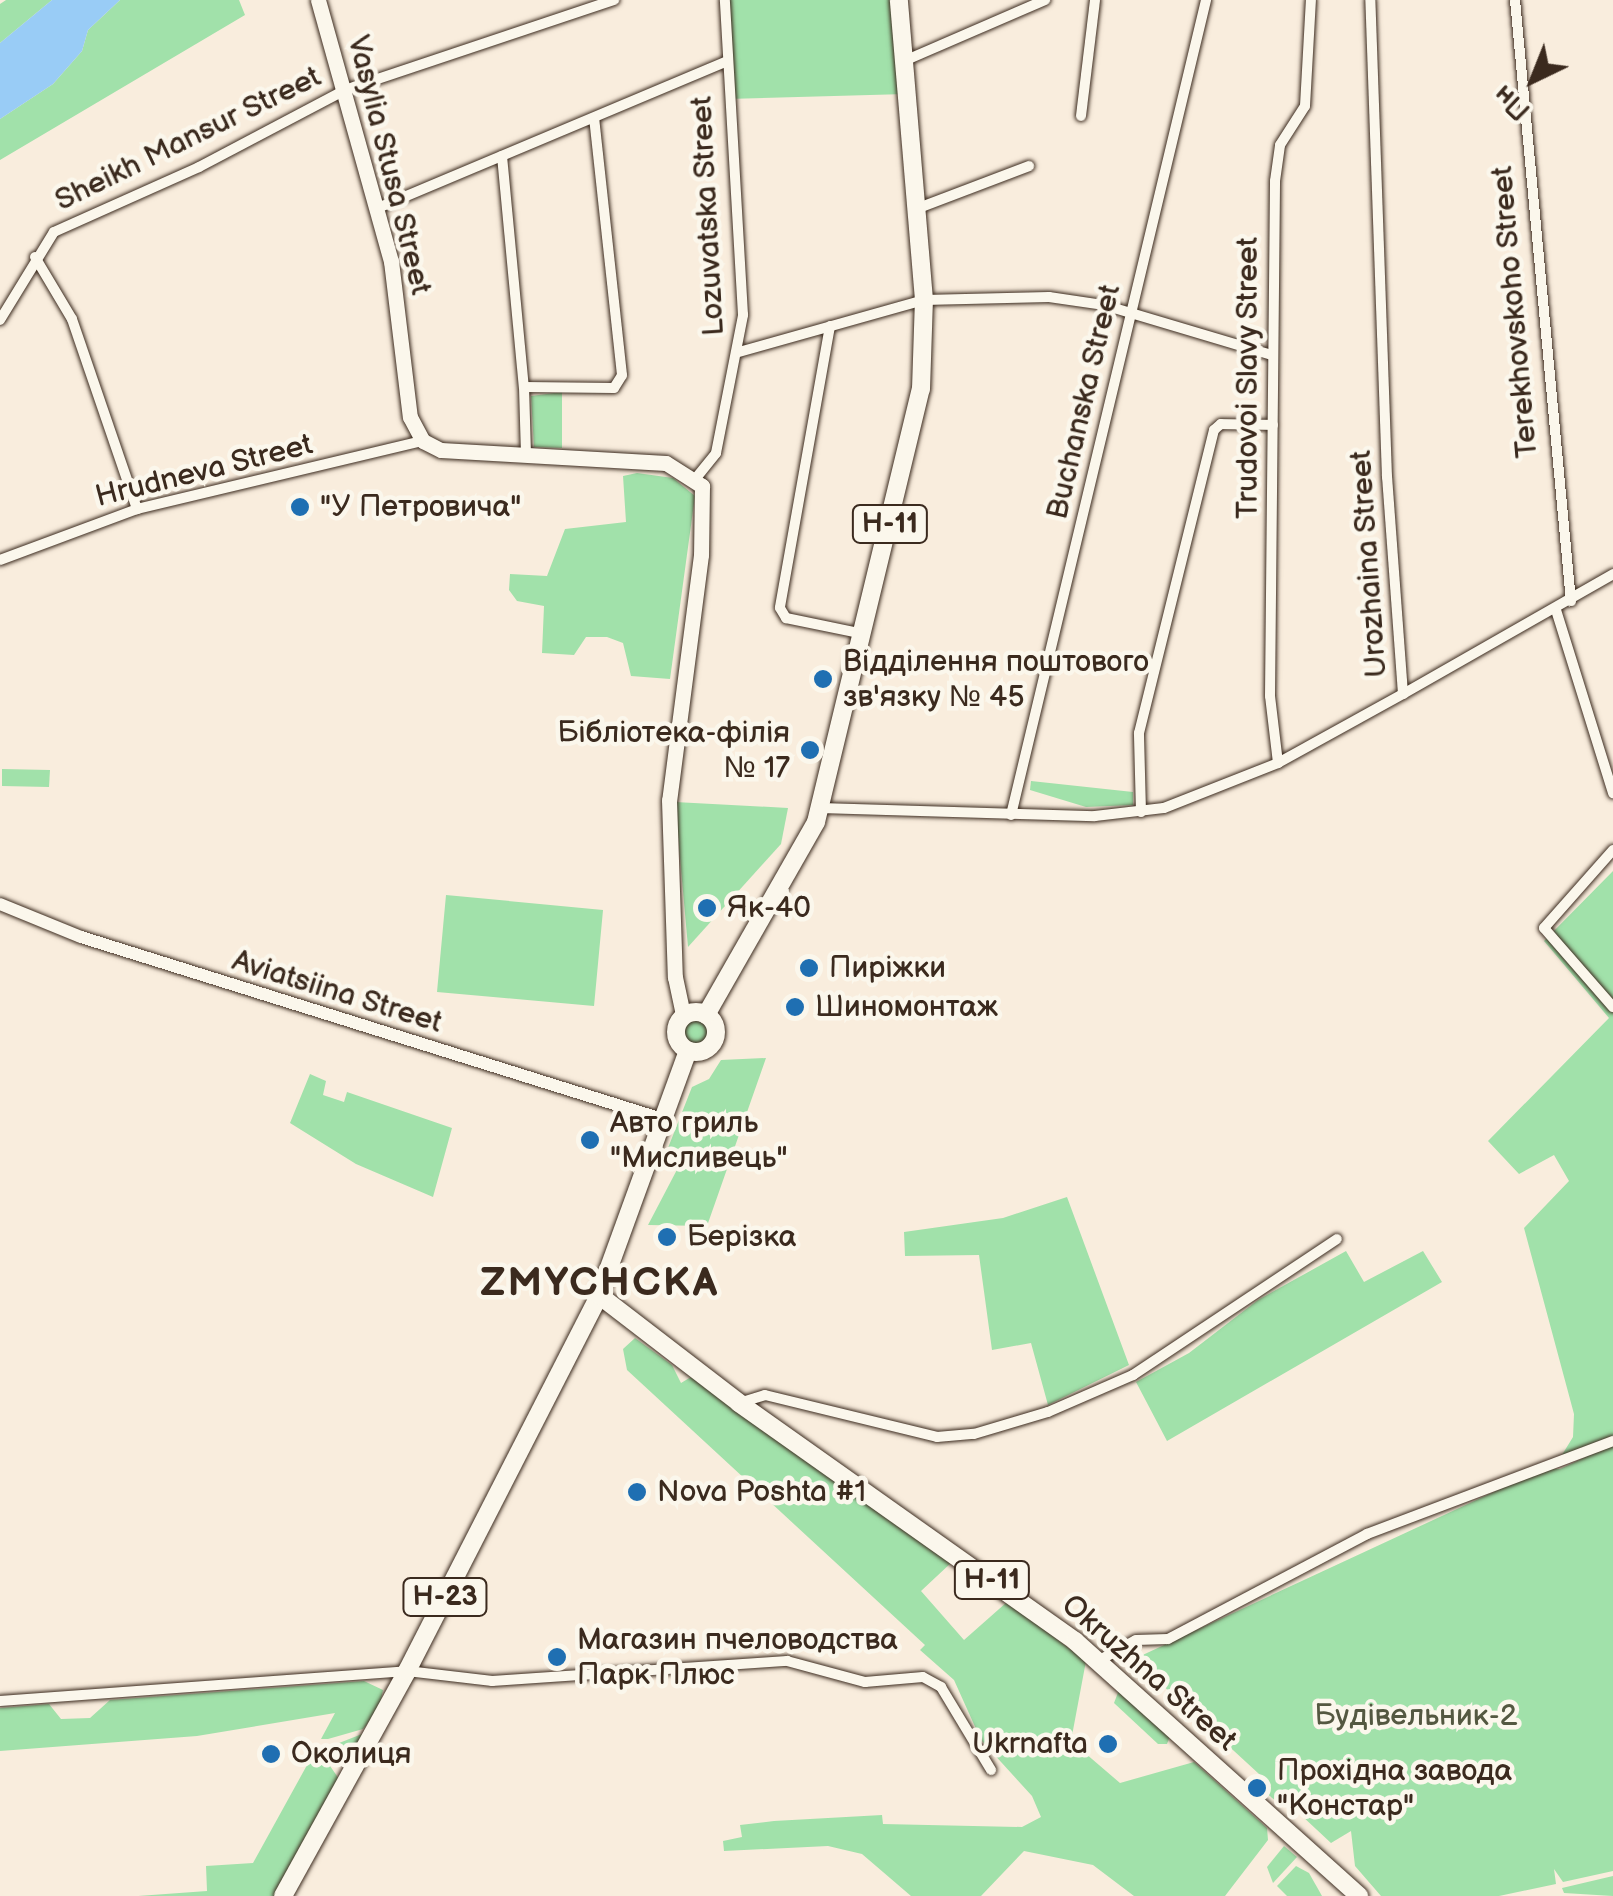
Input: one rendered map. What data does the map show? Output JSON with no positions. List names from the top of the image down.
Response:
{
  "streets": {
    "main road": [
      "Vasylia Stusa Street",
      "Н-11",
      "Н-23",
      "Okruzhna Street"
    ],
    "street": [
      "Sheikh Mansur Street",
      "Lozuvatska Street",
      "Terekhovskoho Street",
      "Trudovoi Slavy Street",
      "Buchanska Street",
      "Hrudneva Street",
      "Urozhaina Street",
      "Aviatsiina Street"
    ]
  },
  "crossings": [
    ["Sheikh Mansur Street", "Vasylia Stusa Street"],
    ["Vasylia Stusa Street", "Hrudneva Street"],
    ["Trudovoi Slavy Street", "Urozhaina Street"],
    ["Buchanska Street", "Urozhaina Street"],
    ["Н-11", "Urozhaina Street"],
    ["Н-11", "Aviatsiina Street"],
    ["Н-11", "Н-23"],
    ["Н-11", "Okruzhna Street"],
    ["Н-23", "Okruzhna Street"]
  ],
  "districts": ["ZMYCHCKA"],
  "parks": ["Будівельник-2"],
  "places": [
    "\"У Петровича\"",
    "Відділення поштового зв'язку № 45",
    "Бібліотека-філія № 17",
    "Як-40",
    "Пиріжки",
    "Шиномонтаж",
    "Авто гриль \"Мисливець\"",
    "Берізка",
    "Nova Poshta #1",
    "Магазин пчеловодства Парк Плюс",
    "Ukrnafta",
    "Околиця",
    "Прохідна завода \"Констар\""
  ],
  "north": "bottom left"
}
